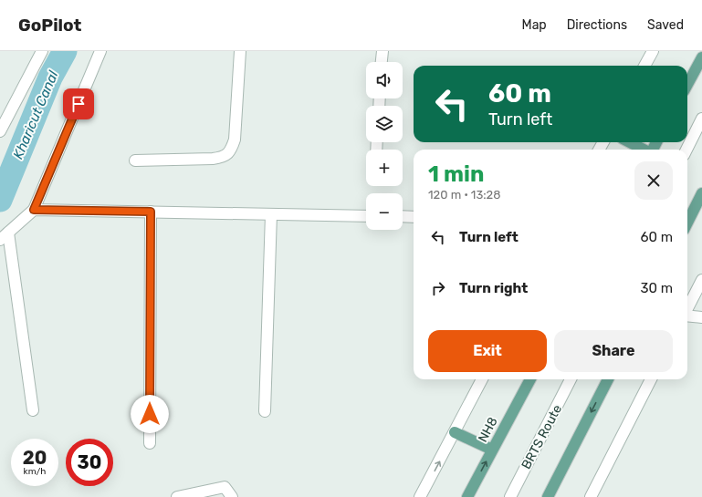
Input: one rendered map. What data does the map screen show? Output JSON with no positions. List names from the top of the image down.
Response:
{
  "streets": {
    "main road": ["NH8"],
    "street": ["BRTS Route"]
  },
  "one_way": ["NH8"],
  "water": ["Kharicut Canal"],
  "page": {
    "header": "GoPilot",
    "nav": ["Map", "Directions", "Saved"],
    "map_buttons": ["+", "−"],
    "turn": ["60 m", "Turn left"],
    "heading": ["1 min", "120 m · 13:28"],
    "list": [
      {
        "name": "Turn left",
        "value": "60 m"
      },
      {
        "name": "Turn right",
        "value": "30 m"
      }
    ],
    "buttons": ["Exit", "Share"],
    "speed": "20 km/h",
    "limit": "30"
  }
}
